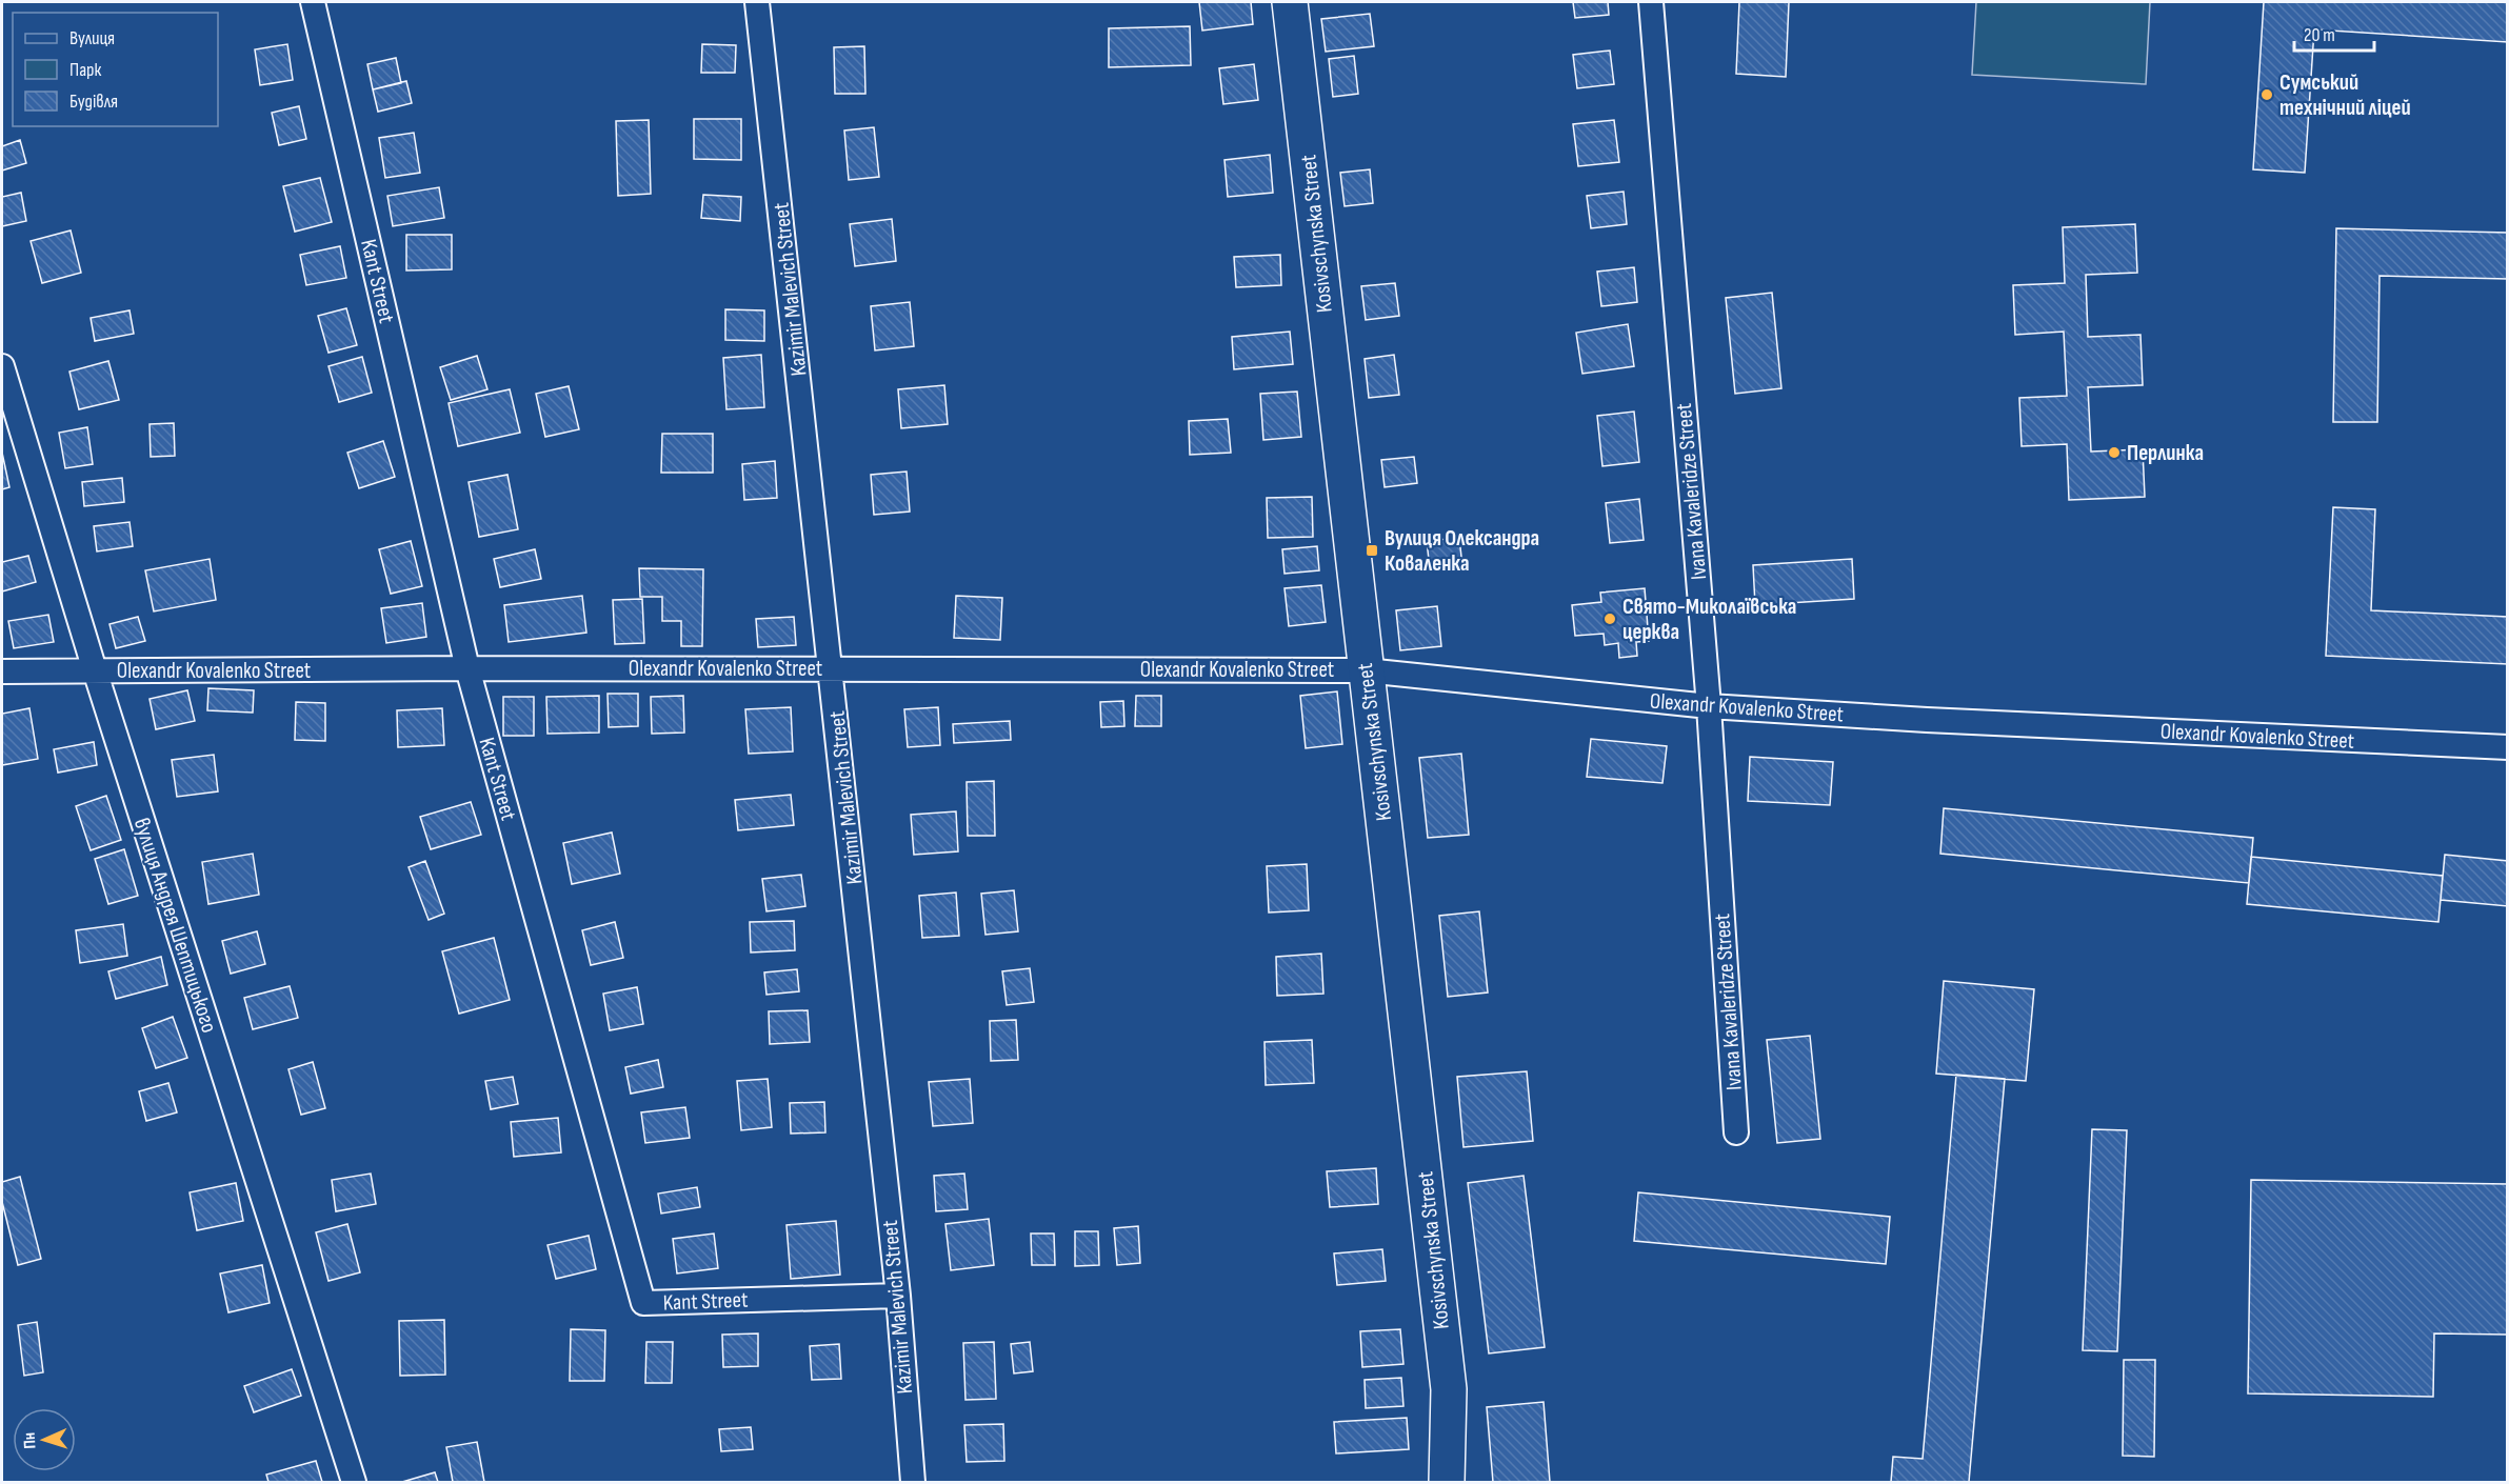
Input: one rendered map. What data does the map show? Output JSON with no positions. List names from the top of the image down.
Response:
{
  "streets": {
    "street": [
      "Kosivschynska Street",
      "Kant Street",
      "Kazimir Malevich Street",
      "Ivana Kavaleridze Street",
      "Olexandr Kovalenko Street",
      "вулиця Андрея Шептицького"
    ]
  },
  "crossings": [
    ["Kosivschynska Street", "Olexandr Kovalenko Street"],
    ["Kant Street", "Kazimir Malevich Street"],
    ["Kant Street", "Olexandr Kovalenko Street"],
    ["Kazimir Malevich Street", "Olexandr Kovalenko Street"],
    ["Ivana Kavaleridze Street", "Olexandr Kovalenko Street"],
    ["Olexandr Kovalenko Street", "вулиця Андрея Шептицького"]
  ],
  "places": {
    "other": ["Сумський технічний ліцей", "Перлинка", "Свято-Миколаївська церква"],
    "transit": ["Вулиця Олександра Коваленка"]
  },
  "legend": ["Вулиця", "Парк", "Будівля"],
  "scale_bar": "20 m",
  "north": "left"
}
